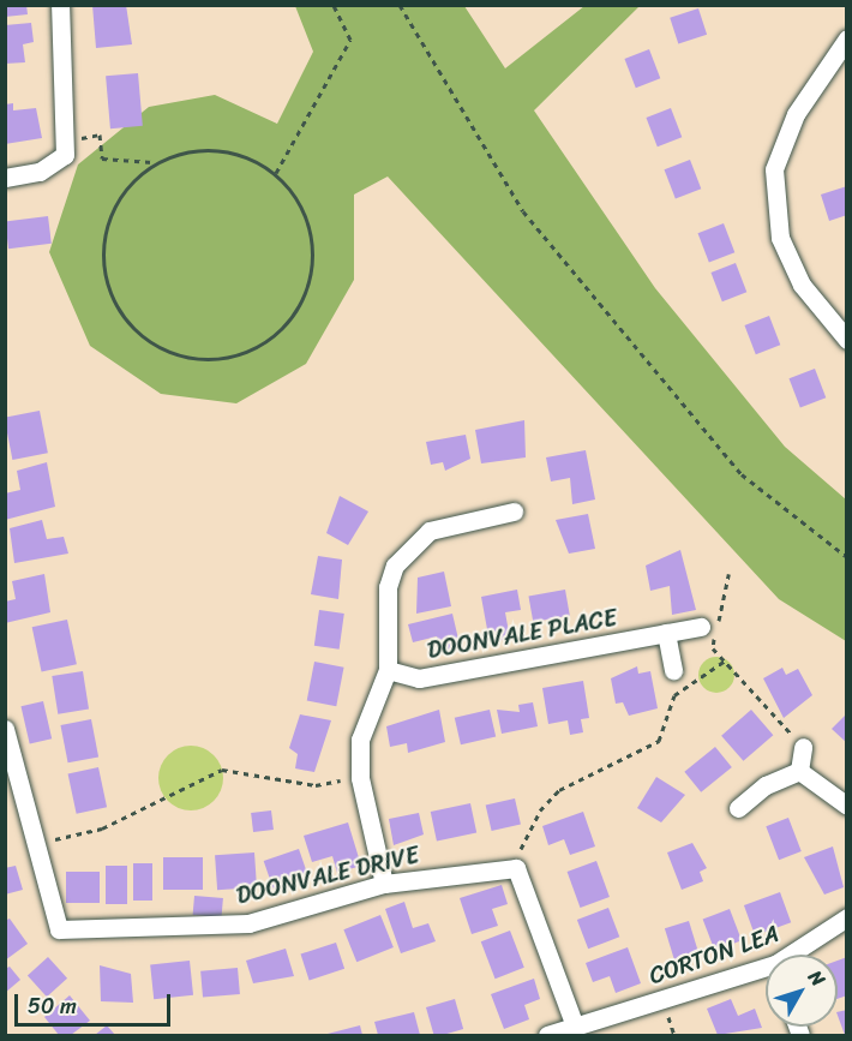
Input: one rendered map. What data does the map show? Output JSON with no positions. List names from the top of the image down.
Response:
{
  "streets": {
    "street": ["DOONVALE PLACE", "DOONVALE DRIVE", "CORTON LEA"]
  },
  "scale_bar": "50 m",
  "north": "top right"
}
